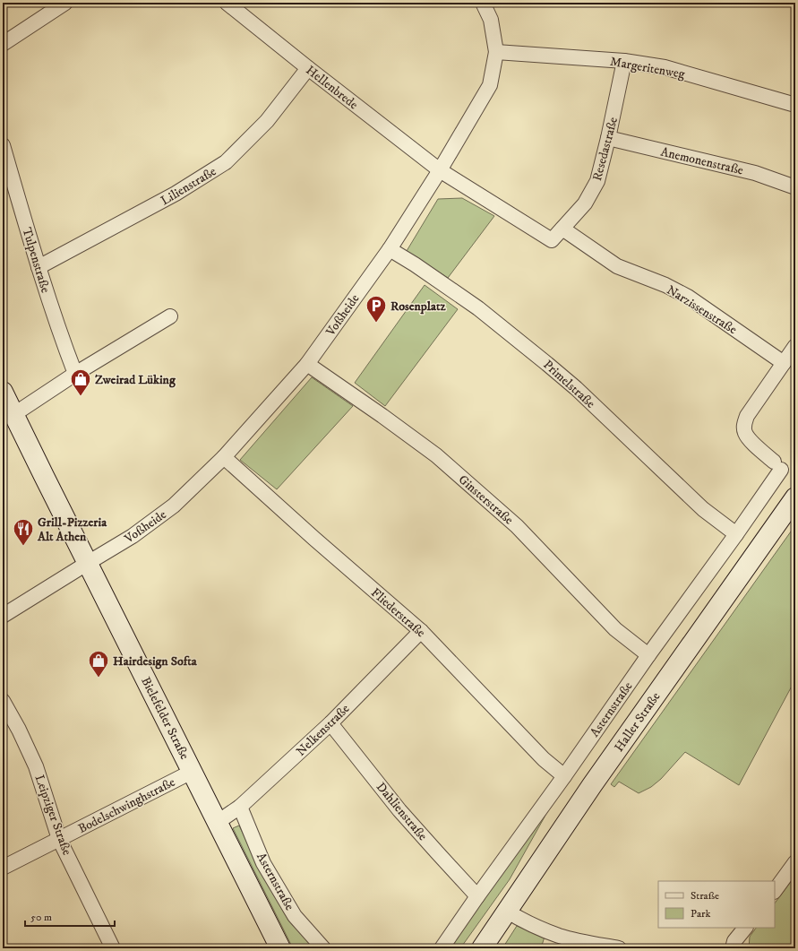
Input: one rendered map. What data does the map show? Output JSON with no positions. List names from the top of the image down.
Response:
{
  "streets": {
    "main road": ["Bielefelder Straße", "Haller Straße"],
    "street": [
      "Margeritenweg",
      "Hellenbrede",
      "Resedastraße",
      "Anemonenstraße",
      "Lilienstraße",
      "Tulpenstraße",
      "Narzissenstraße",
      "Voßheide",
      "Primelstraße",
      "Ginsterstraße",
      "Fliederstraße",
      "Asternstraße",
      "Nelkenstraße",
      "Bodelschwinghstraße",
      "Dahlienstraße",
      "Leipziger Straße"
    ]
  },
  "crossings": [
    ["Margeritenweg", "Resedastraße"],
    ["Margeritenweg", "Voßheide"],
    ["Hellenbrede", "Resedastraße"],
    ["Hellenbrede", "Lilienstraße"],
    ["Hellenbrede", "Voßheide"],
    ["Resedastraße", "Anemonenstraße"],
    ["Resedastraße", "Narzissenstraße"],
    ["Resedastraße", "Voßheide"],
    ["Lilienstraße", "Tulpenstraße"],
    ["Narzissenstraße", "Asternstraße"],
    ["Voßheide", "Primelstraße"],
    ["Voßheide", "Ginsterstraße"],
    ["Voßheide", "Fliederstraße"],
    ["Voßheide", "Bielefelder Straße"],
    ["Primelstraße", "Asternstraße"],
    ["Ginsterstraße", "Asternstraße"],
    ["Fliederstraße", "Asternstraße"],
    ["Fliederstraße", "Nelkenstraße"],
    ["Asternstraße", "Nelkenstraße"],
    ["Asternstraße", "Dahlienstraße"],
    ["Bielefelder Straße", "Nelkenstraße"],
    ["Bielefelder Straße", "Bodelschwinghstraße"],
    ["Nelkenstraße", "Dahlienstraße"],
    ["Bodelschwinghstraße", "Leipziger Straße"]
  ],
  "places": {
    "parking": ["Rosenplatz"],
    "shop": ["Zweirad Lüking", "Hairdesign Softa"],
    "restaurant": ["Grill-Pizzeria Alt Athen"]
  },
  "legend": ["Straße", "Park"],
  "scale_bar": "50 m"
}
